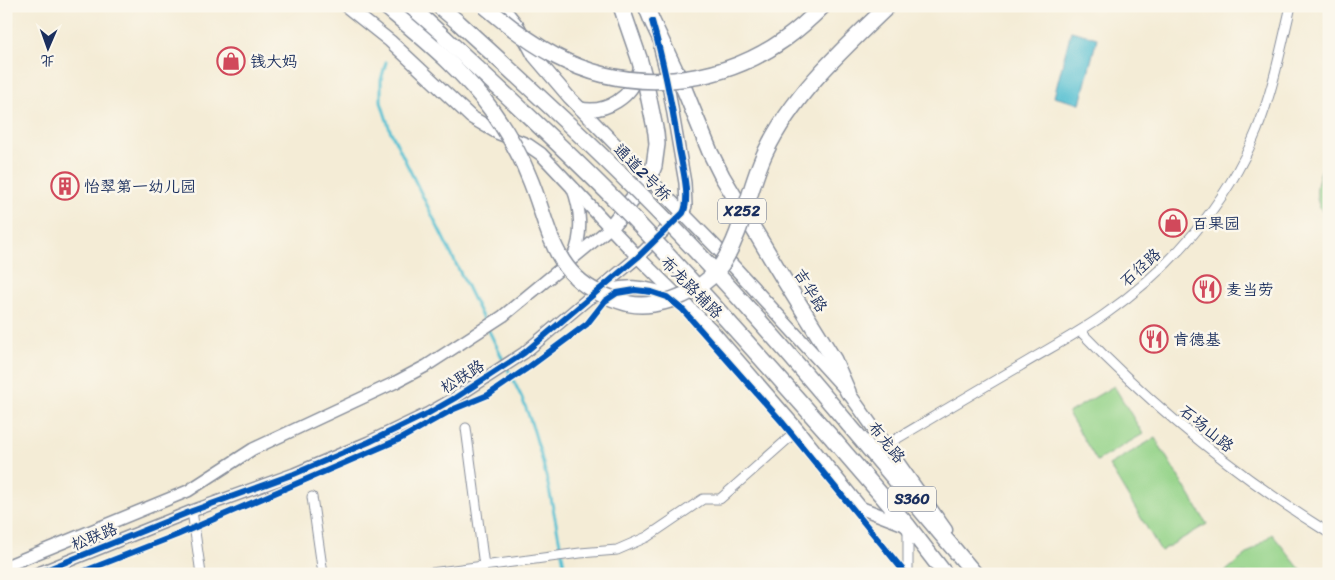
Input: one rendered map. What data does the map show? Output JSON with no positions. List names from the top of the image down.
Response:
{
  "streets": {
    "main road": [
      "通道2号桥",
      "X252",
      "布龙路辅路",
      "吉华路",
      "布龙路",
      "S360"
    ],
    "street": ["石径路", "松联路", "石场山路"]
  },
  "crossings": [
    ["通道2号桥", "布龙路"],
    ["石径路", "吉华路"],
    ["石径路", "石场山路"],
    ["布龙路辅路", "松联路"],
    ["布龙路辅路", "S360"],
    ["吉华路", "布龙路"]
  ],
  "places": {
    "shop": ["钱大妈", "百果园"],
    "building": ["怡翠第一幼儿园"],
    "restaurant": ["麦当劳", "肯德基"]
  },
  "north": "bottom"
}
